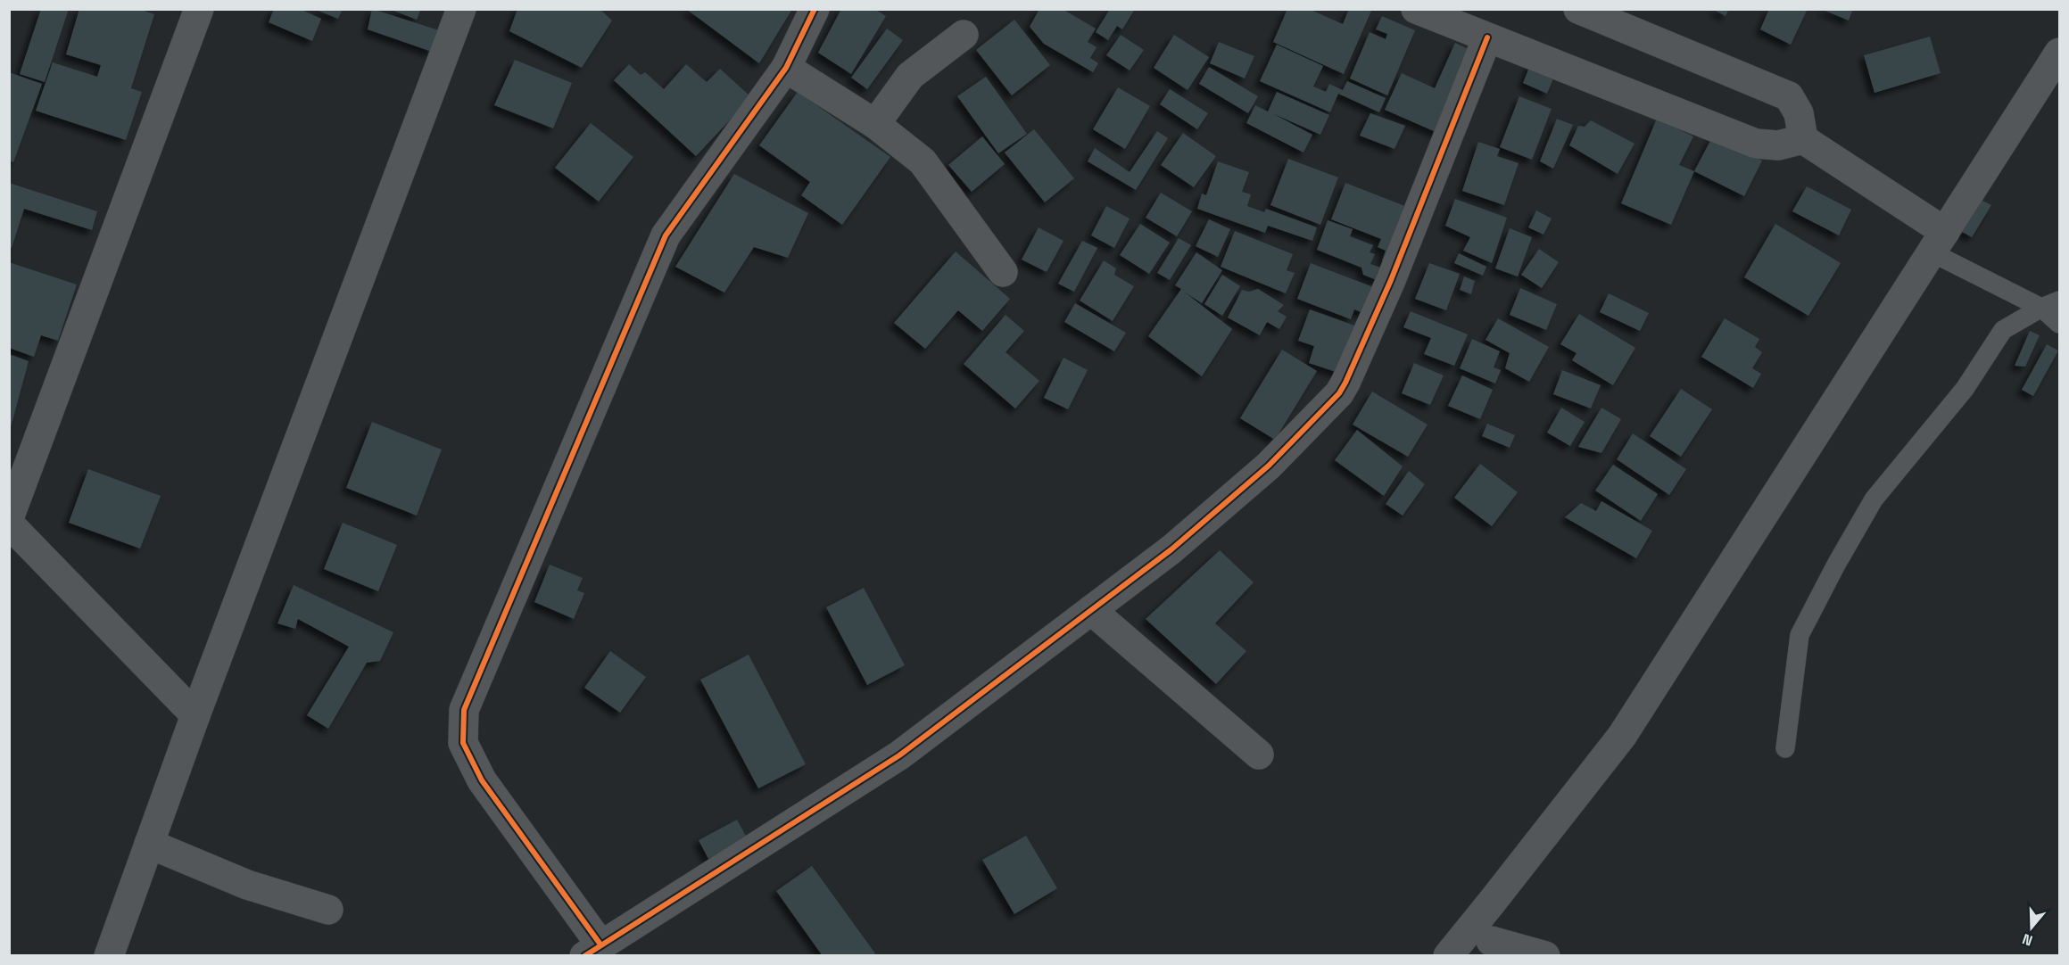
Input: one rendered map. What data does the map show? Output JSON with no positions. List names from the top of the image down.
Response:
{
  "north": "bottom"
}
